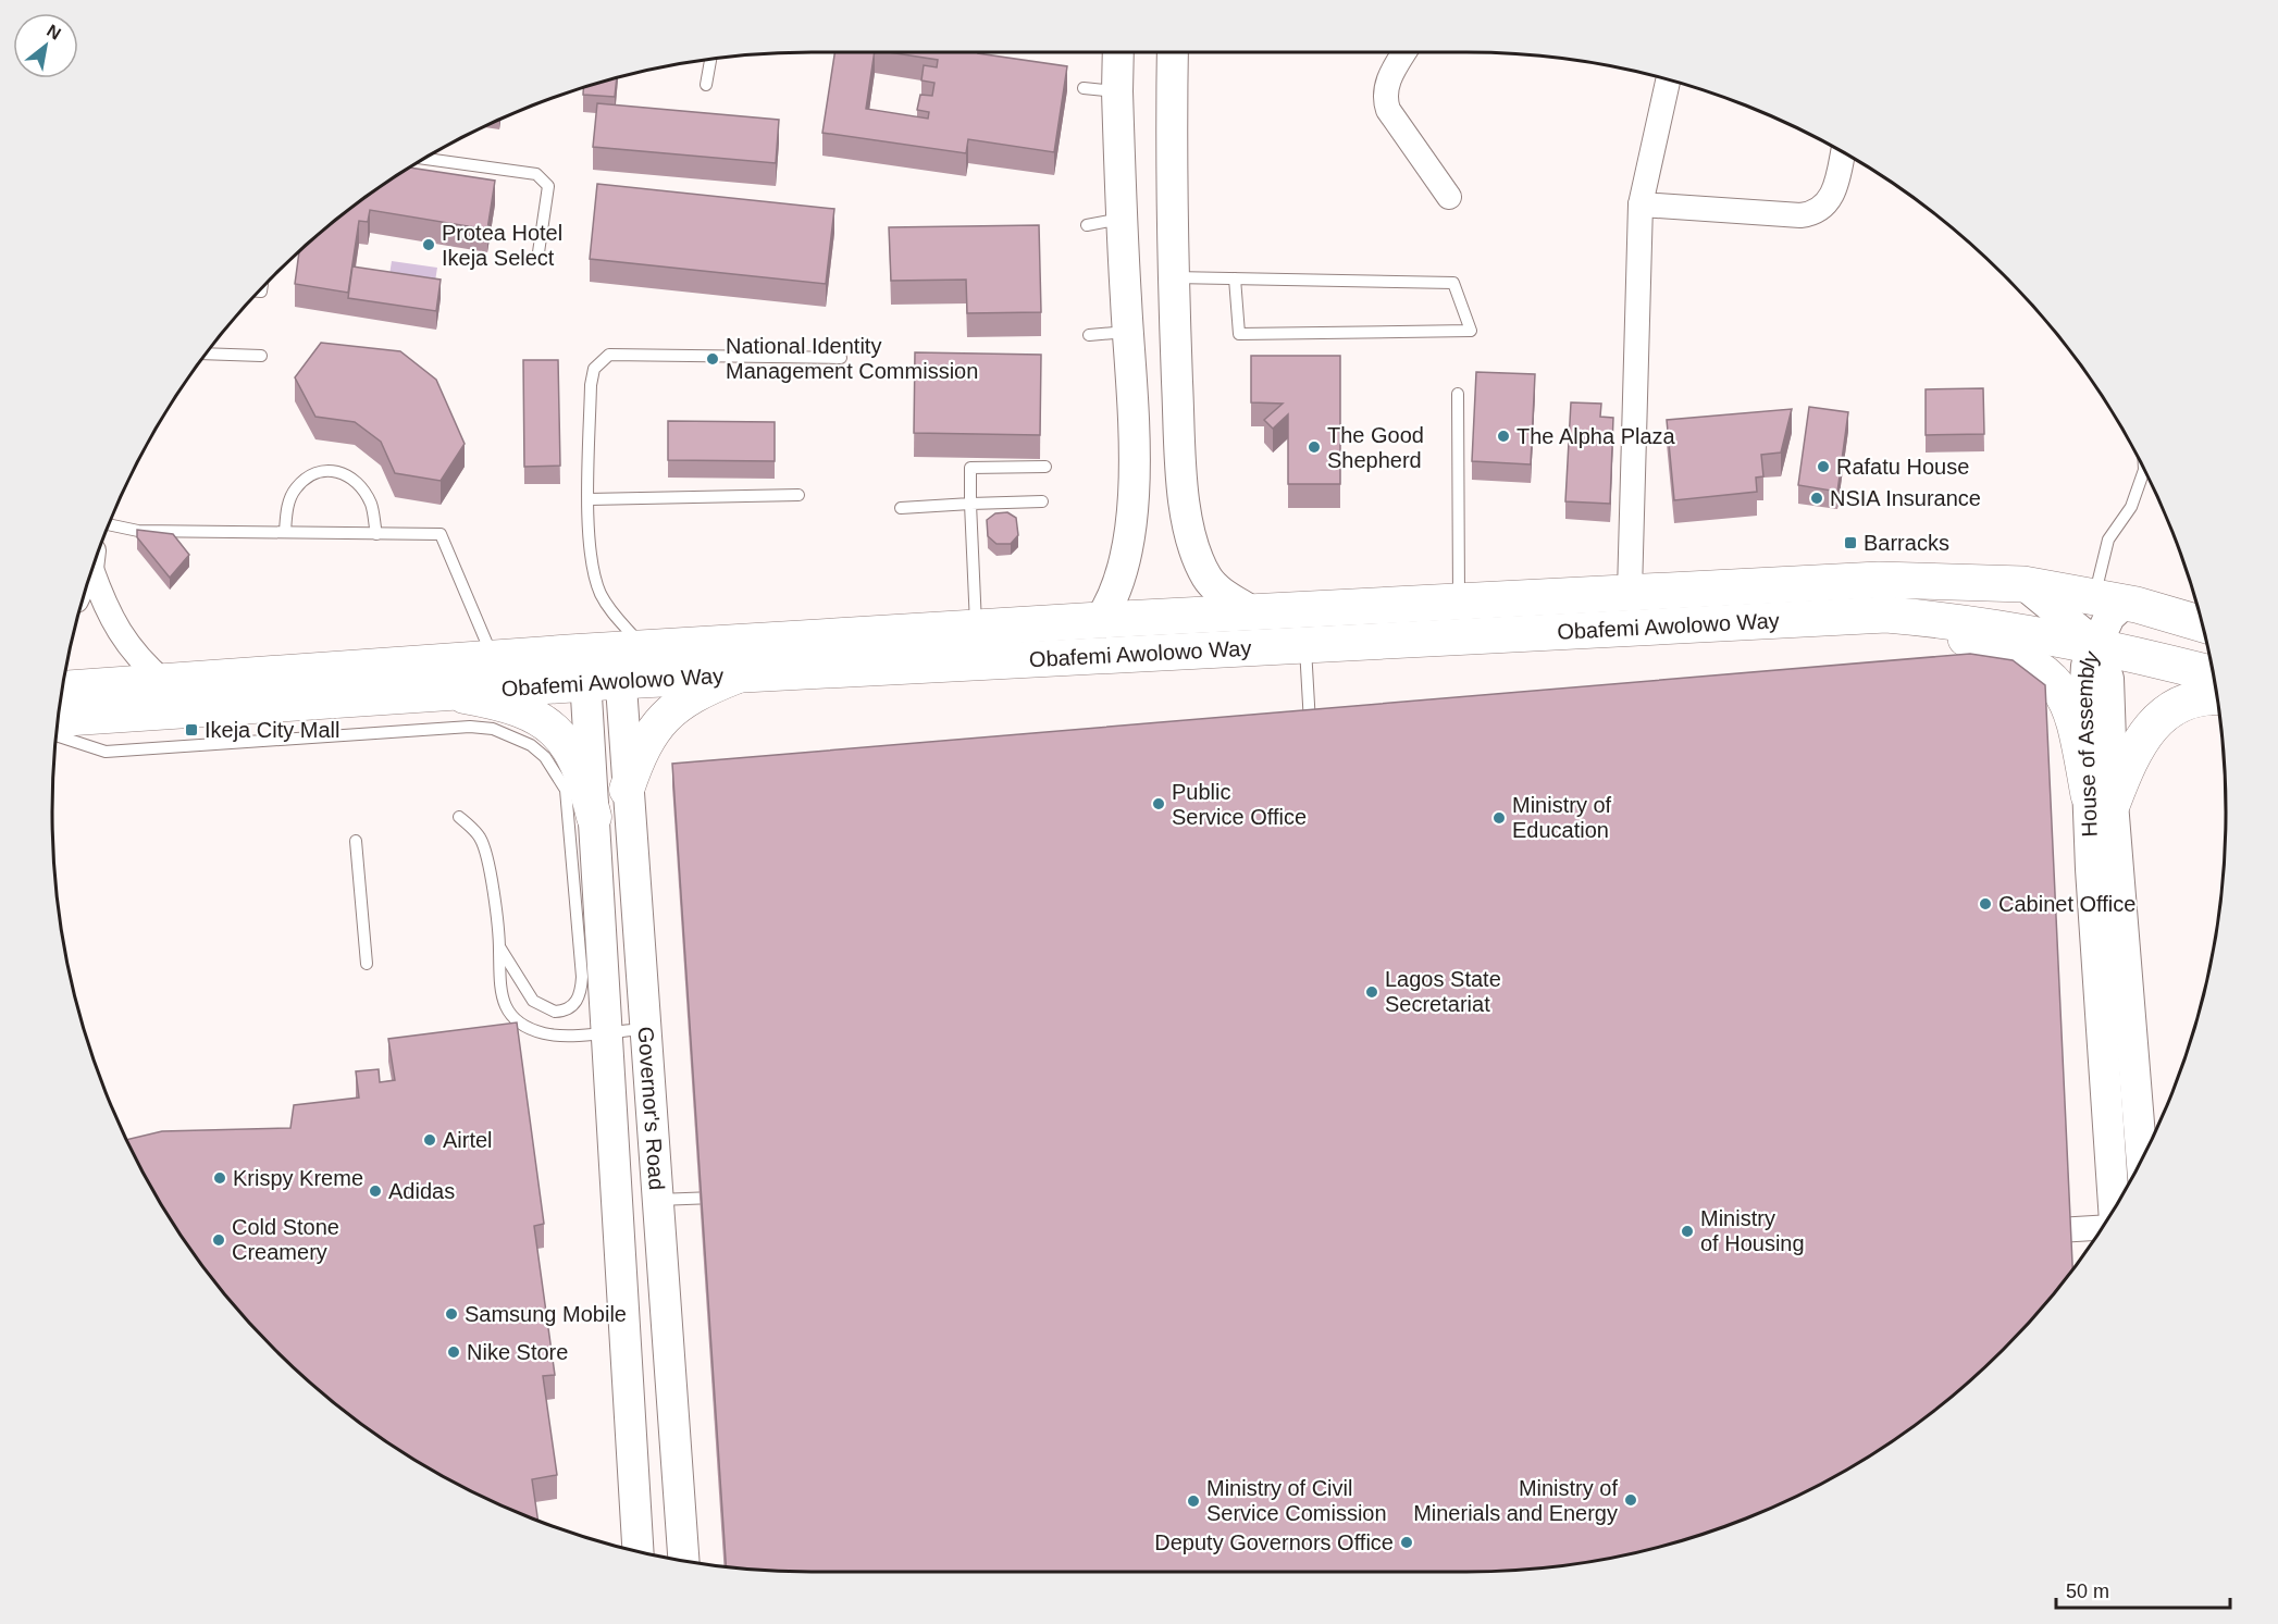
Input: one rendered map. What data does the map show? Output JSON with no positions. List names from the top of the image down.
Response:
{
  "streets": {
    "main road": ["Obafemi Awolowo Way"],
    "street": ["House of Assembly", "Governor's Road"]
  },
  "crossings": [
    ["Obafemi Awolowo Way", "House of Assembly"],
    ["Obafemi Awolowo Way", "Governor's Road"]
  ],
  "places": {
    "other": [
      "Protea Hotel Ikeja Select",
      "National Identity Management Commission",
      "The Alpha Plaza",
      "The Good Shepherd",
      "Rafatu House",
      "NSIA Insurance",
      "Public Service Office",
      "Ministry of Education",
      "Cabinet Office",
      "Lagos State Secretariat",
      "Airtel",
      "Krispy Kreme",
      "Adidas",
      "Ministry of Housing",
      "Cold Stone Creamery",
      "Samsung Mobile",
      "Nike Store",
      "Ministry of Minerials and Energy",
      "Ministry of Civil Service Comission",
      "Deputy Governors Office"
    ],
    "transit": ["Barracks", "Ikeja City Mall"]
  },
  "scale_bar": "50 m",
  "north": "top right"
}
